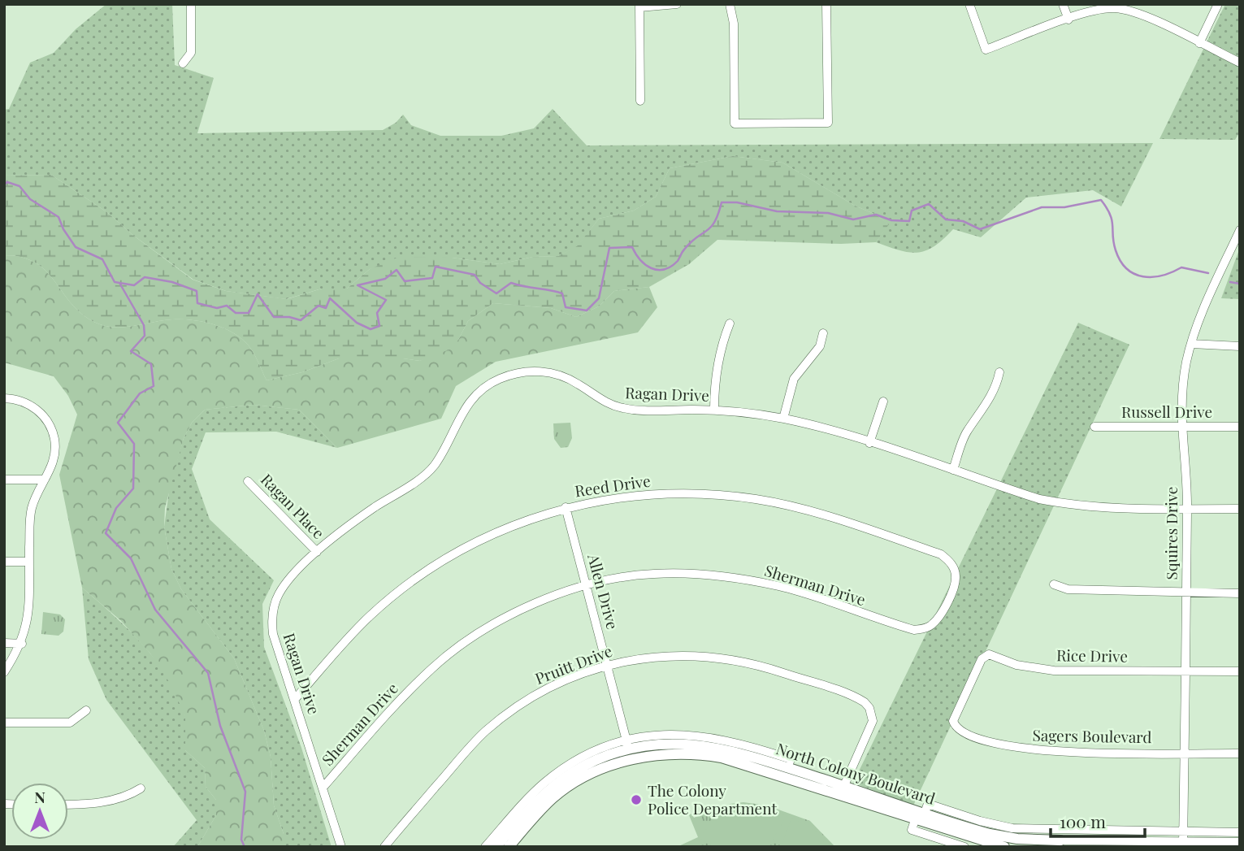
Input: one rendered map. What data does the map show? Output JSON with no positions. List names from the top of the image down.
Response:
{
  "streets": {
    "main road": ["North Colony Boulevard"],
    "street": [
      "Ragan Drive",
      "Russell Drive",
      "Reed Drive",
      "Ragan Place",
      "Squires Drive",
      "Sherman Drive",
      "Allen Drive",
      "Rice Drive",
      "Pruitt Drive",
      "Sagers Boulevard"
    ]
  },
  "crossings": [
    ["Ragan Drive", "Reed Drive"],
    ["Ragan Drive", "Ragan Place"],
    ["Ragan Drive", "Squires Drive"],
    ["Ragan Drive", "Sherman Drive"],
    ["Russell Drive", "Squires Drive"],
    ["Reed Drive", "Sherman Drive"],
    ["Reed Drive", "Allen Drive"],
    ["Squires Drive", "Rice Drive"],
    ["Squires Drive", "Sagers Boulevard"],
    ["Squires Drive", "North Colony Boulevard"],
    ["Sherman Drive", "Allen Drive"],
    ["Allen Drive", "Pruitt Drive"],
    ["Allen Drive", "North Colony Boulevard"],
    ["Rice Drive", "Sagers Boulevard"],
    ["Pruitt Drive", "North Colony Boulevard"]
  ],
  "places": ["The Colony Police Department"],
  "scale_bar": "100 m",
  "north": "top"
}
